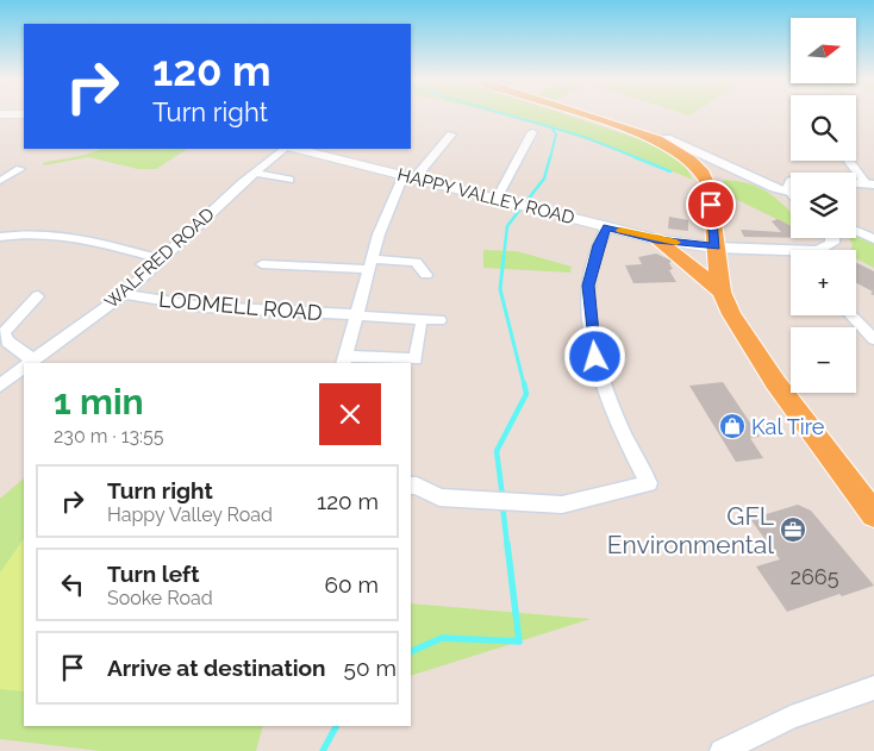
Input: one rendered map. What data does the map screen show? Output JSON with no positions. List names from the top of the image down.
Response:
{
  "streets": {
    "main road": ["HAPPY VALLEY ROAD"],
    "street": ["WALFRED ROAD", "LODMELL ROAD"]
  },
  "crossings": [
    ["WALFRED ROAD", "LODMELL ROAD"]
  ],
  "places": {
    "shop": ["Kal Tire"],
    "office": ["GFL Environmental"]
  },
  "house_numbers": ["2665"],
  "north": "right",
  "page": {
    "map_buttons": ["+", "−"],
    "turn": ["120 m", "Turn right"],
    "heading": ["1 min", "230 m · 13:55"],
    "list": [
      {
        "name": "Turn right",
        "note": "Happy Valley Road",
        "value": "120 m"
      },
      {
        "name": "Turn left",
        "note": "Sooke Road",
        "value": "60 m"
      },
      {
        "name": "Arrive at destination",
        "value": "50 m"
      }
    ]
  }
}
